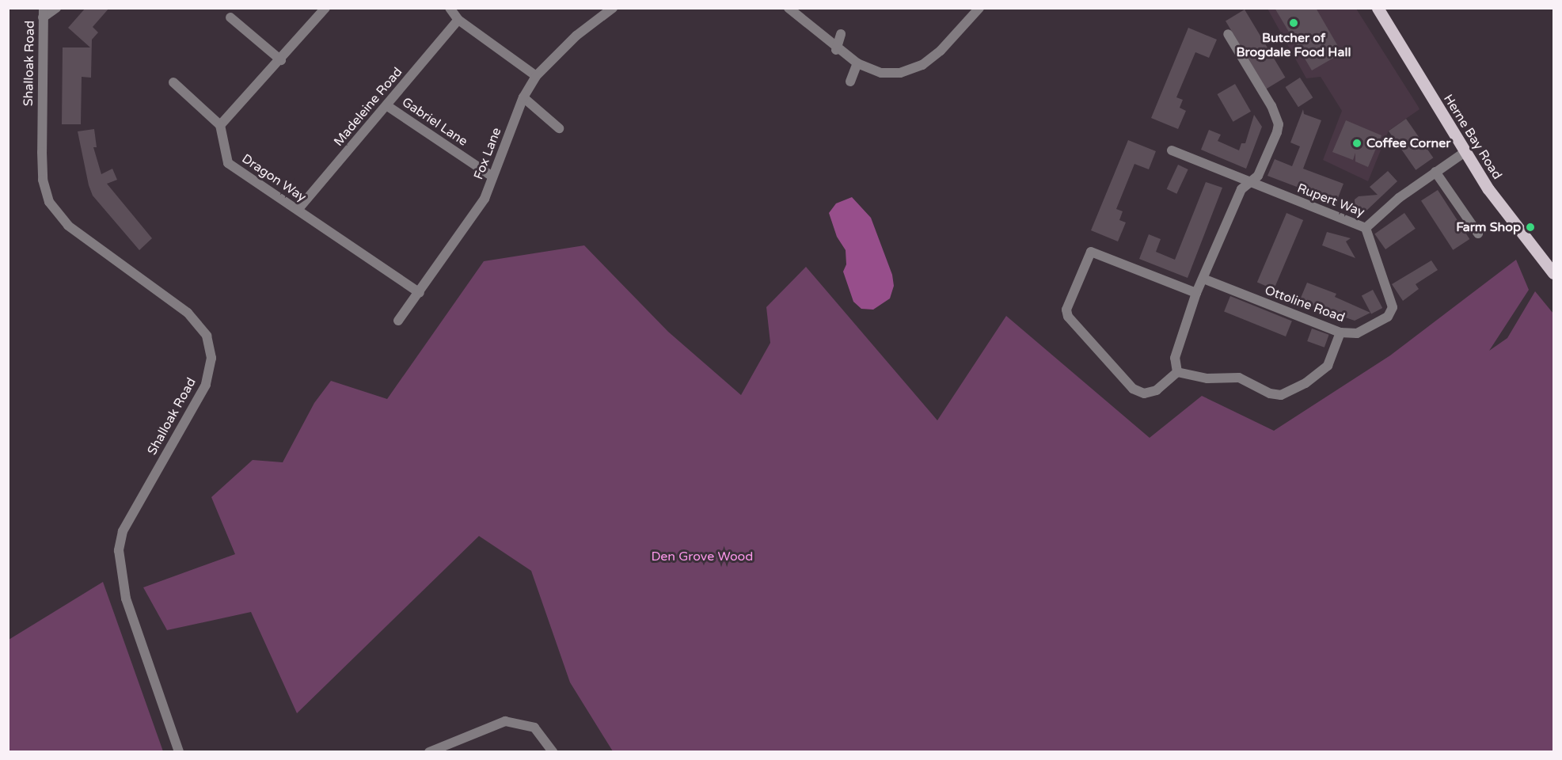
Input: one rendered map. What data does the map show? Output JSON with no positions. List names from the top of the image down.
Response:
{
  "streets": {
    "main road": ["Herne Bay Road"],
    "street": [
      "Shalloak Road",
      "Madeleine Road",
      "Gabriel Lane",
      "Fox Lane",
      "Dragon Way",
      "Rupert Way",
      "Ottoline Road"
    ]
  },
  "crossings": [
    ["Madeleine Road", "Gabriel Lane"],
    ["Madeleine Road", "Dragon Way"],
    ["Gabriel Lane", "Fox Lane"],
    ["Herne Bay Road", "Rupert Way"],
    ["Fox Lane", "Dragon Way"],
    ["Rupert Way", "Ottoline Road"]
  ],
  "parks": ["Den Grove Wood"],
  "places": ["Butcher of Brogdale Food Hall", "Coffee Corner", "Farm Shop"]
}
